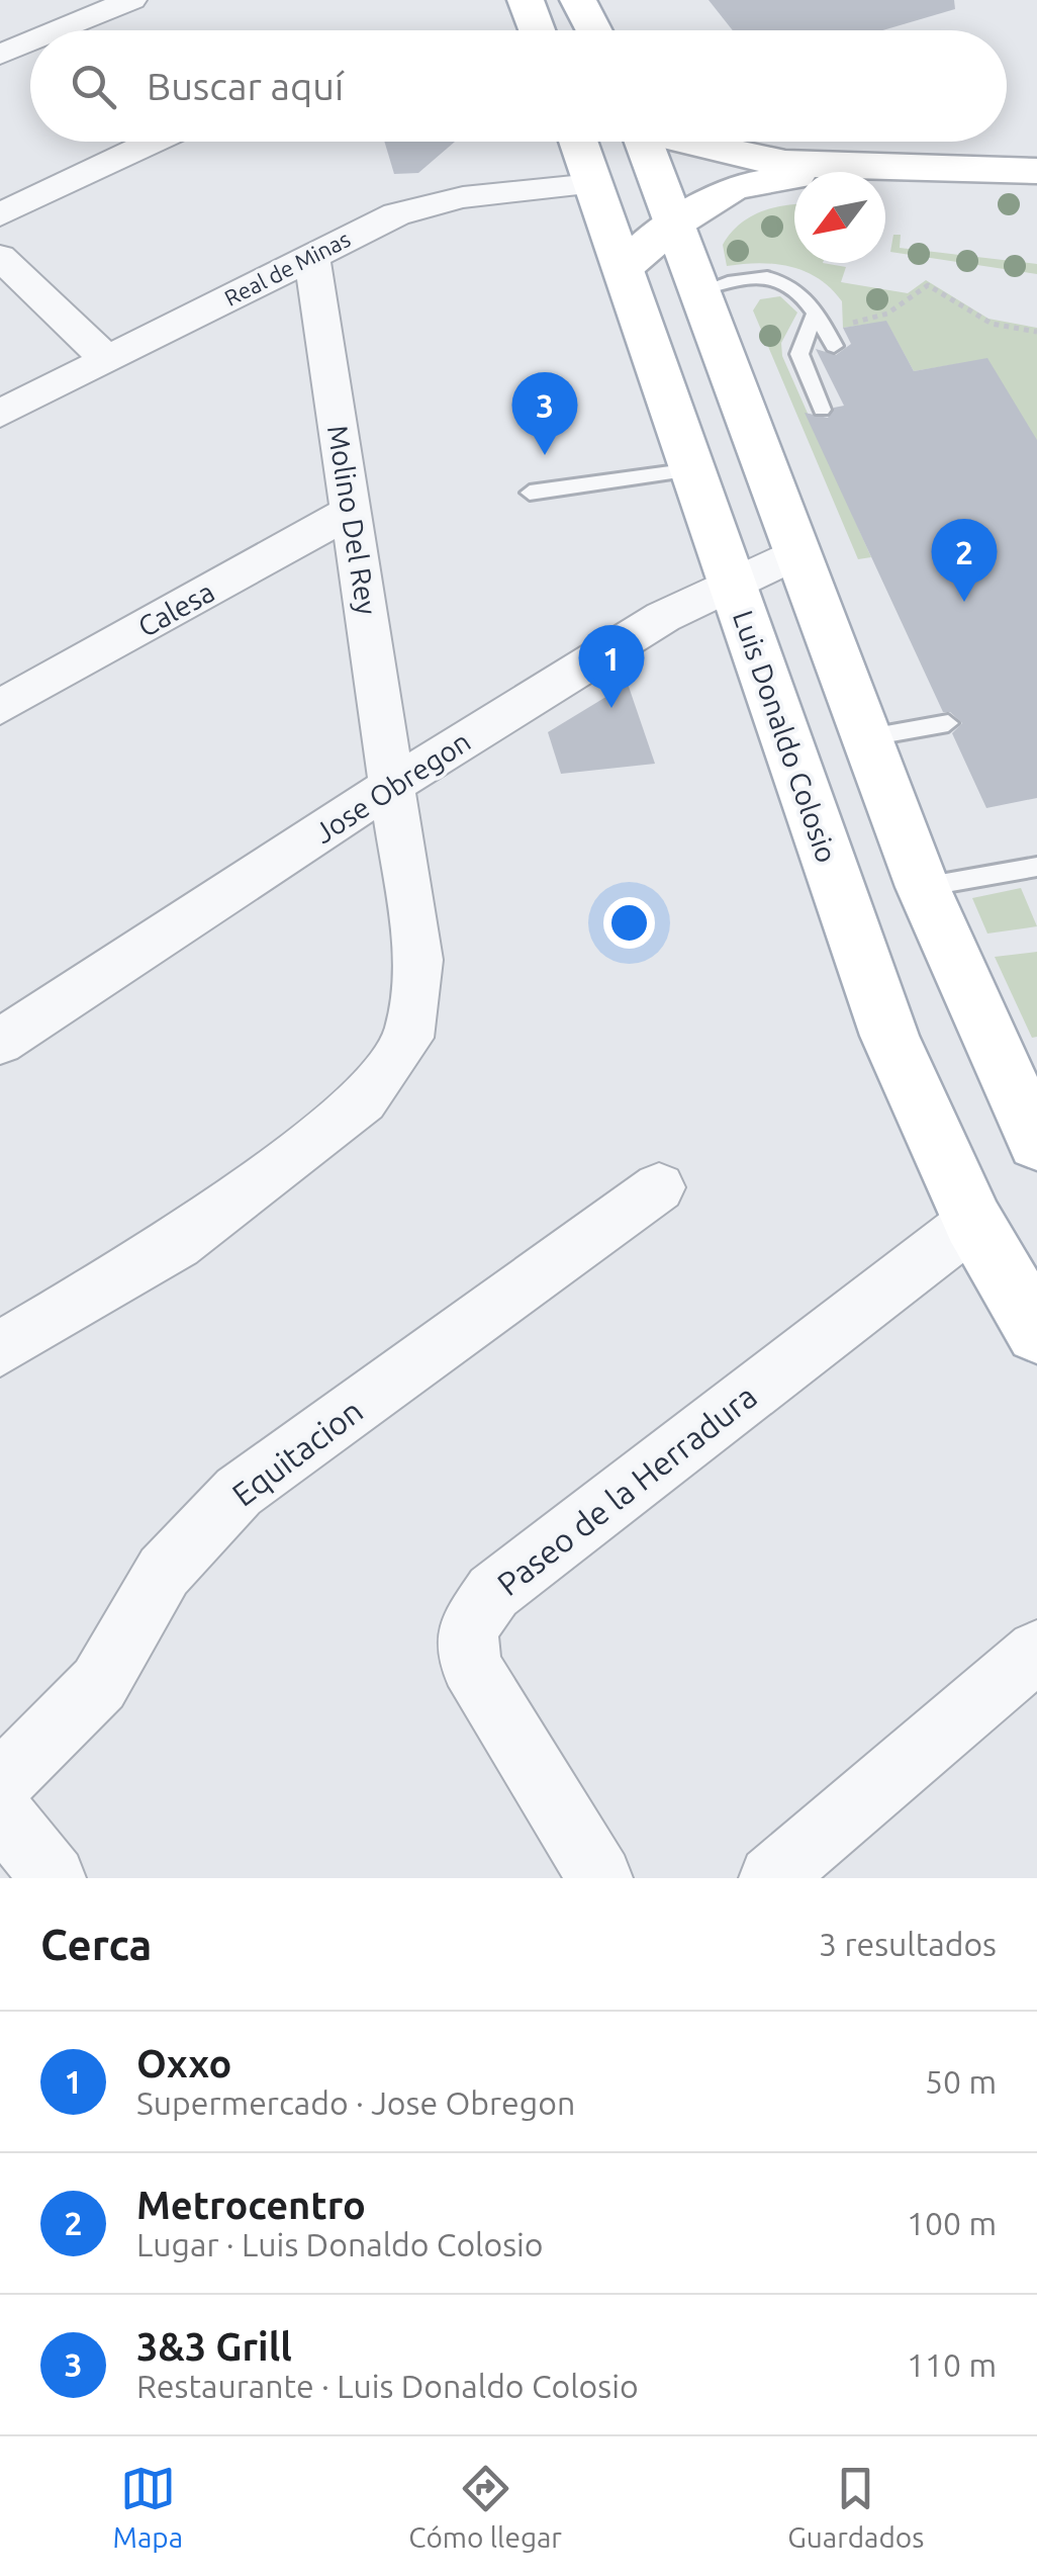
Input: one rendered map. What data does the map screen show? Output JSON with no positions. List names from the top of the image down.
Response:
{
  "streets": {
    "main road": ["Luis Donaldo Colosio"],
    "street": [
      "Real de Minas",
      "Molino Del Rey",
      "Calesa",
      "Jose Obregon",
      "Equitacion",
      "Paseo de la Herradura"
    ]
  },
  "crossings": [
    ["Real de Minas", "Molino Del Rey"],
    ["Real de Minas", "Luis Donaldo Colosio"],
    ["Molino Del Rey", "Calesa"],
    ["Molino Del Rey", "Jose Obregon"],
    ["Luis Donaldo Colosio", "Jose Obregon"],
    ["Luis Donaldo Colosio", "Paseo de la Herradura"]
  ],
  "north": "bottom left",
  "page": {
    "search": "Buscar aquí",
    "pins": ["3", "2", "1"],
    "heading": ["Cerca", "3 resultados"],
    "list": [
      {
        "mark": "1",
        "name": "Oxxo",
        "note": "Supermercado · Jose Obregon",
        "value": "50 m"
      },
      {
        "mark": "2",
        "name": "Metrocentro",
        "note": "Lugar · Luis Donaldo Colosio",
        "value": "100 m"
      },
      {
        "mark": "3",
        "name": "3&3 Grill",
        "note": "Restaurante · Luis Donaldo Colosio",
        "value": "110 m"
      }
    ],
    "nav": ["Mapa", "Cómo llegar", "Guardados"]
  }
}
